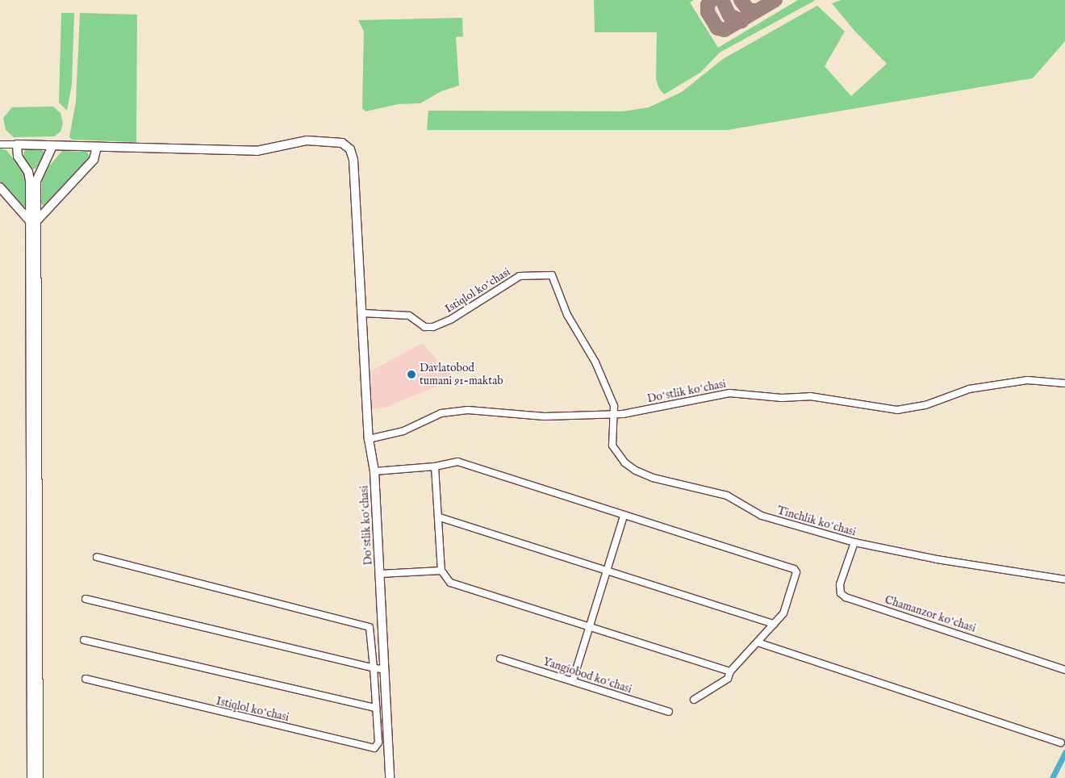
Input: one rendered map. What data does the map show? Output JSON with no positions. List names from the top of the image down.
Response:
{
  "streets": {
    "street": [
      "Istiqlol koʻchasi",
      "Doʻstlik koʻchasi",
      "Tinchlik koʻchasi",
      "Chamanzor koʻchasi",
      "Yangiobod koʻchasi"
    ]
  },
  "crossings": [
    ["Istiqlol koʻchasi", "Doʻstlik koʻchasi"],
    ["Istiqlol koʻchasi", "Tinchlik koʻchasi"],
    ["Doʻstlik koʻchasi", "Tinchlik koʻchasi"],
    ["Tinchlik koʻchasi", "Chamanzor koʻchasi"]
  ],
  "places": ["Davlatobod tumani 91-maktab"]
}
